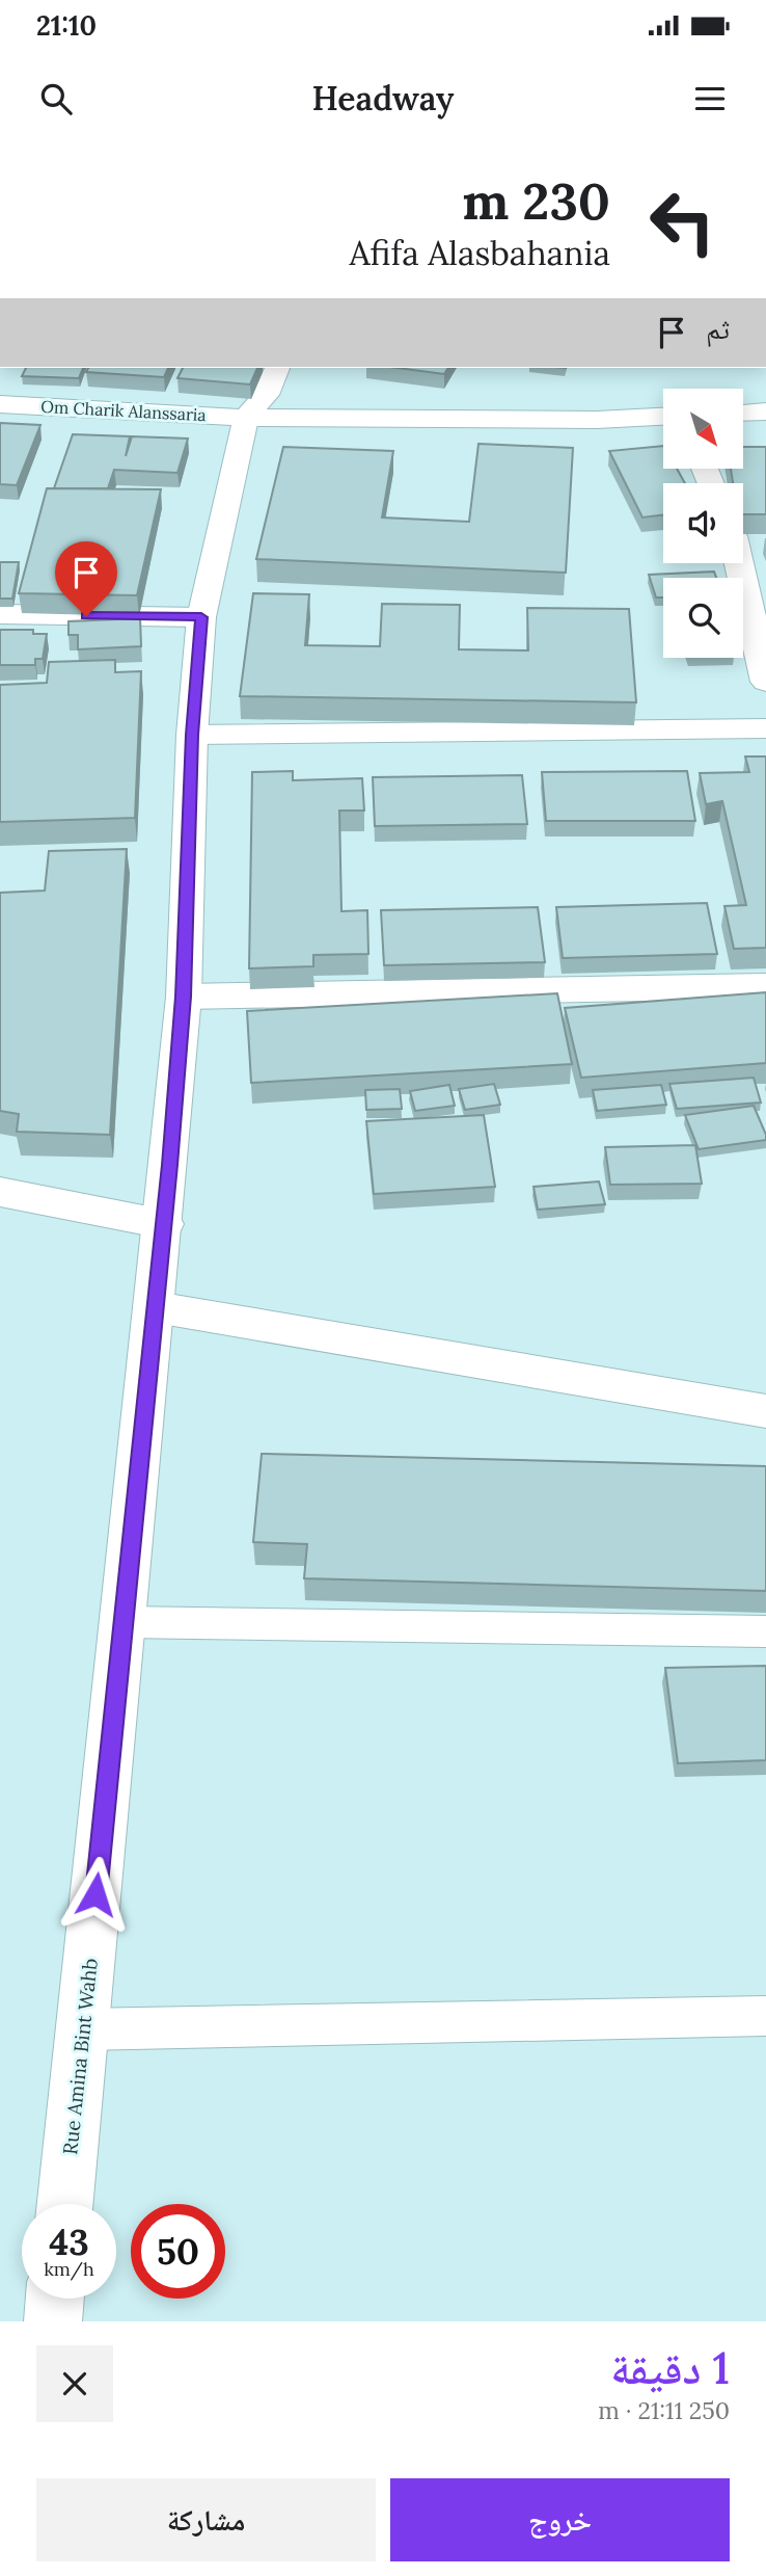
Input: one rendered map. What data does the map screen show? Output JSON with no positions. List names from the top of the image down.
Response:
{
  "streets": {
    "street": ["Om Charik Alanssaria", "Rue Amina Bint Wahb"]
  },
  "crossings": [
    ["Om Charik Alanssaria", "Rue Amina Bint Wahb"]
  ],
  "north": "bottom right",
  "page": {
    "status": "21:10",
    "header": "Headway",
    "turn": ["230 m", "Afifa Alasbahania"],
    "then": "ثم",
    "speed": "43 km/h",
    "limit": "50",
    "heading": ["1 دقيقة", "250 m · 21:11"],
    "buttons": ["خروج", "مشاركة"]
  }
}
